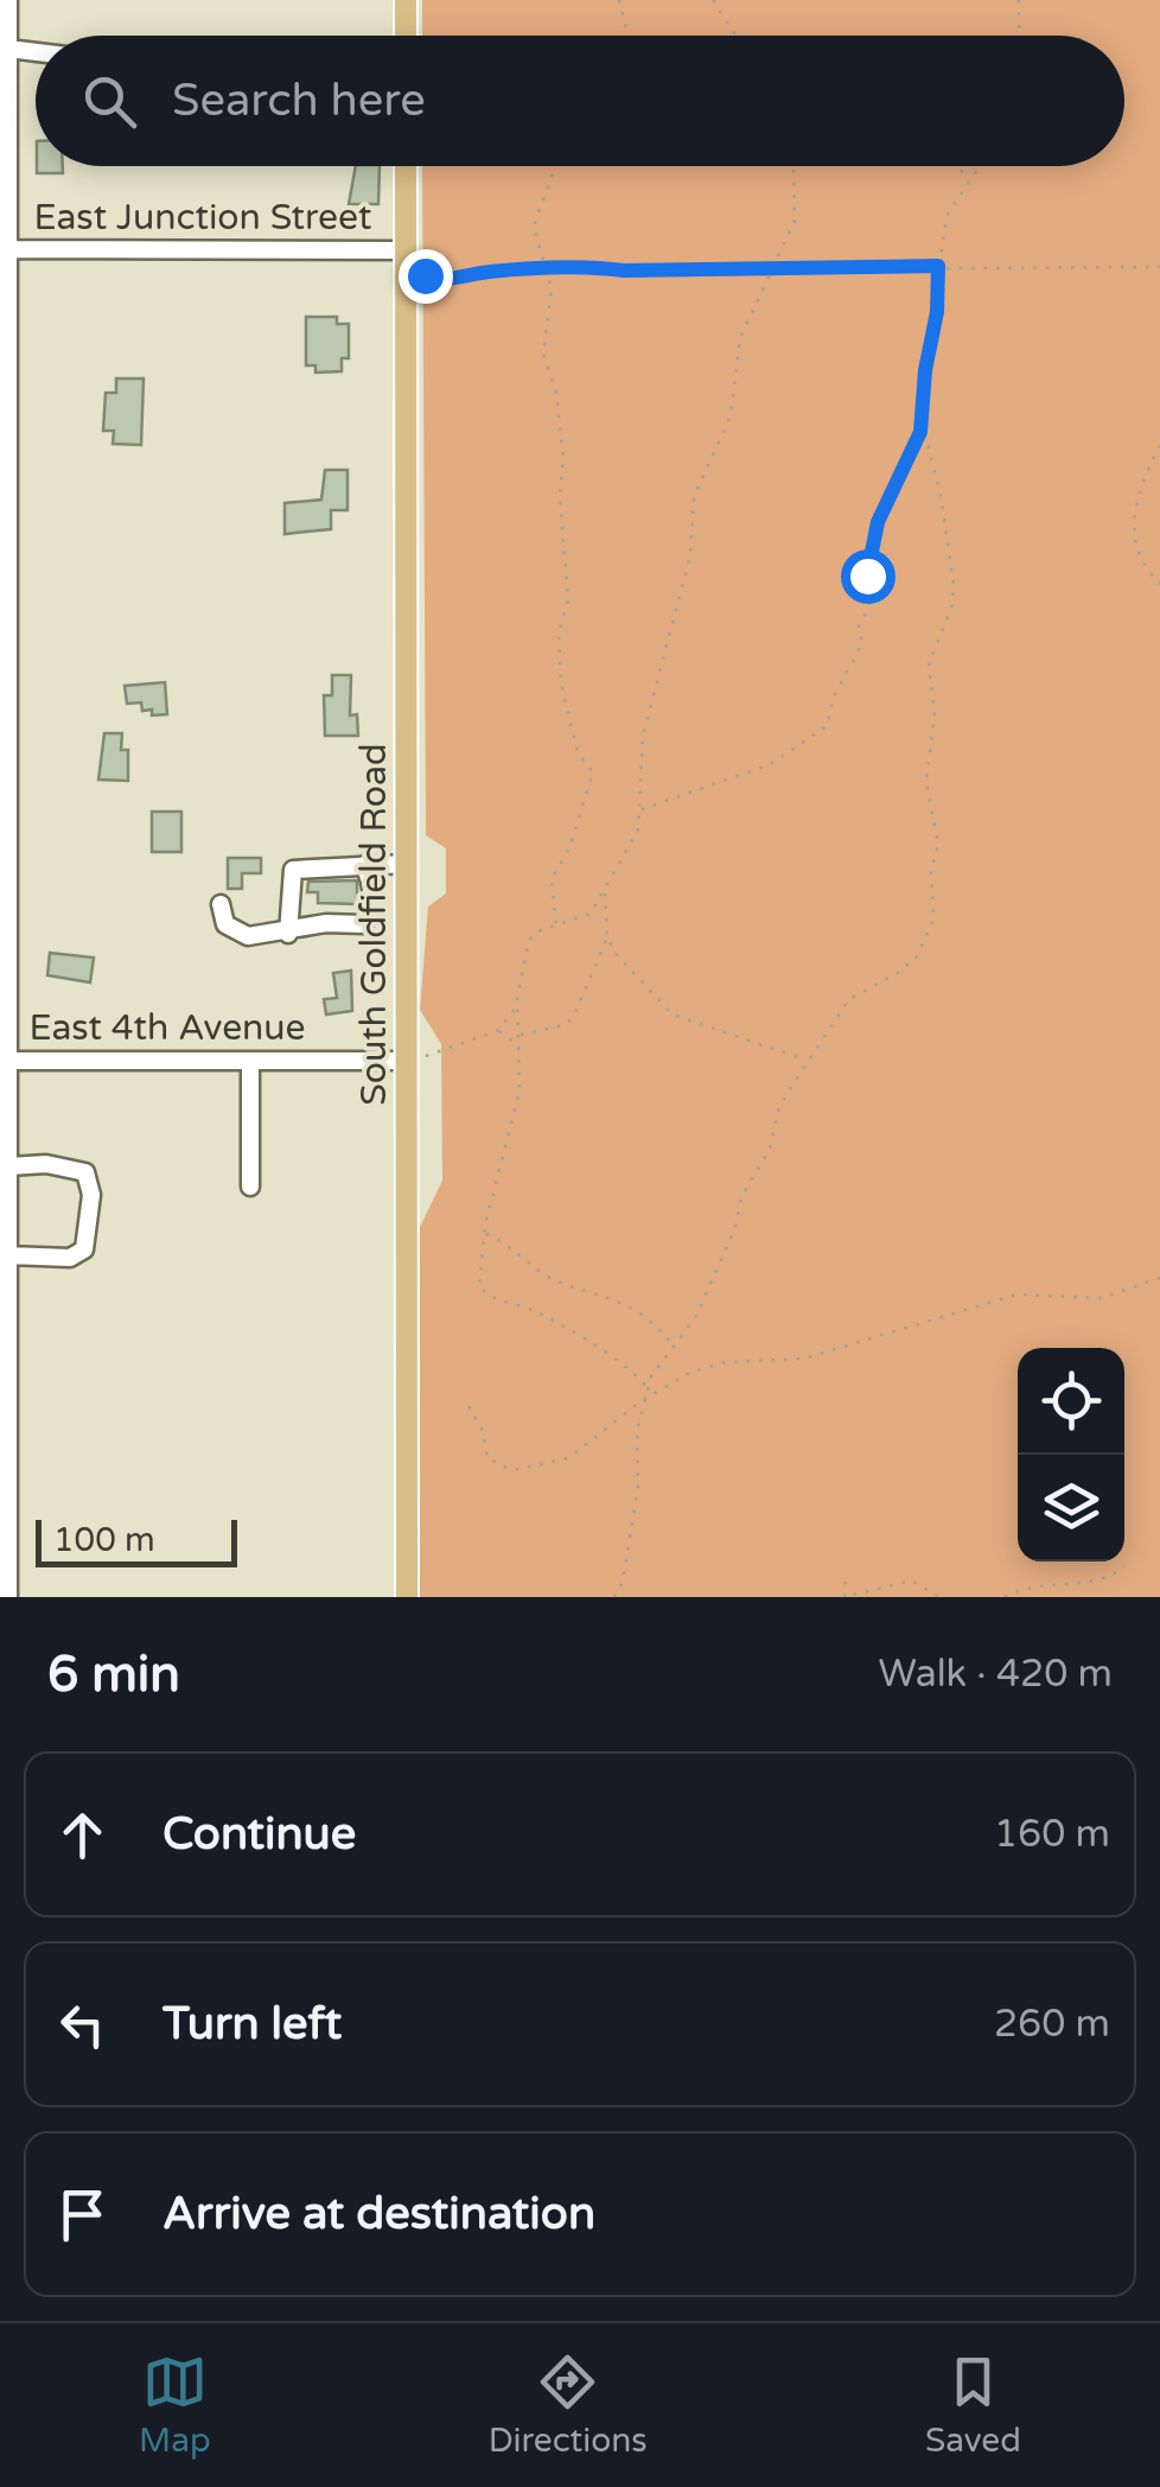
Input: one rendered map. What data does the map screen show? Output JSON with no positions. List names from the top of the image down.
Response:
{
  "streets": {
    "main road": ["South Goldfield Road"],
    "street": ["East Junction Street", "East 4th Avenue"]
  },
  "crossings": [
    ["East Junction Street", "South Goldfield Road"],
    ["South Goldfield Road", "East 4th Avenue"]
  ],
  "scale_bar": "100 m",
  "page": {
    "search": "Search here",
    "scale": "100 m",
    "heading": ["6 min", "Walk · 420 m"],
    "list": [
      ["Continue", "160 m"],
      ["Turn left", "260 m"],
      "Arrive at destination"
    ],
    "nav": ["Map", "Directions", "Saved"]
  }
}
